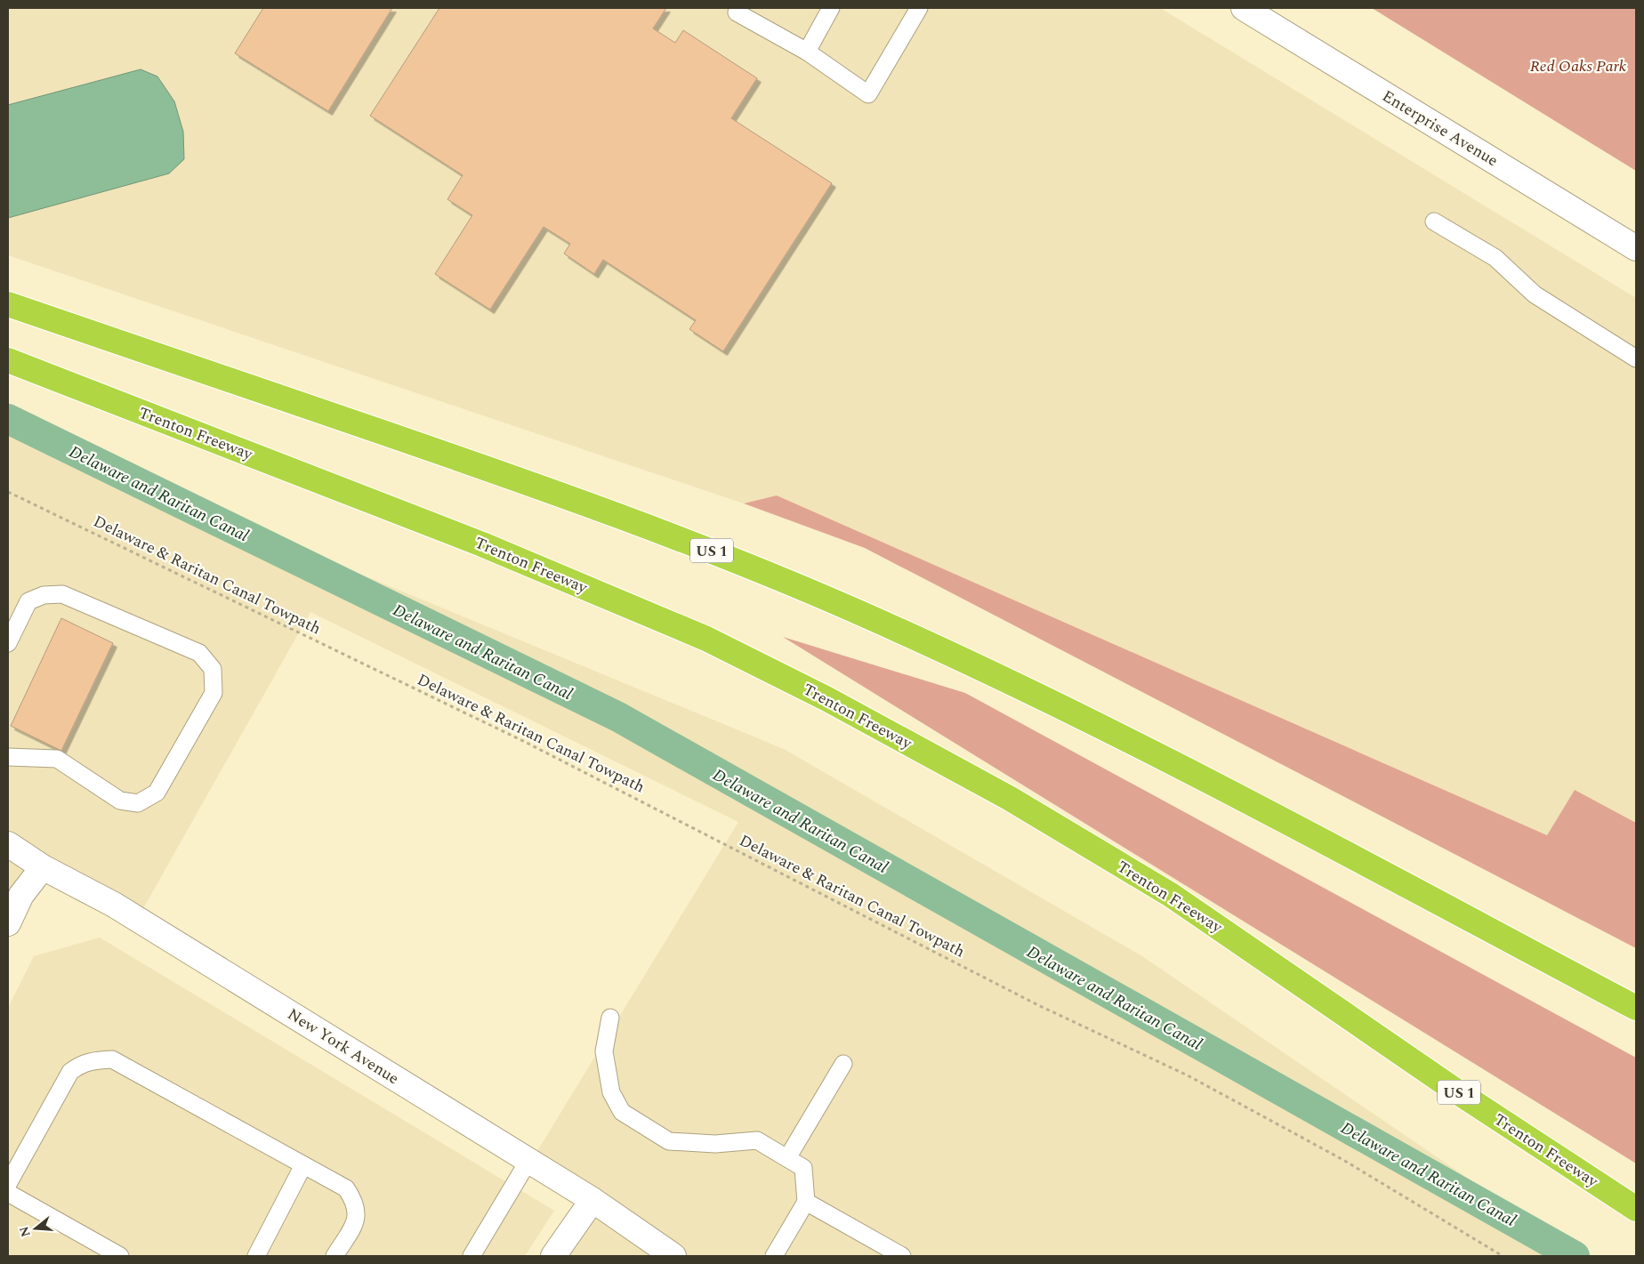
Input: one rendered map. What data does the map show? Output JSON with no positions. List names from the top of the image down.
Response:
{
  "streets": {
    "highway": ["Trenton Freeway", "US 1"],
    "street": ["Enterprise Avenue", "New York Avenue"],
    "path": ["Delaware & Raritan Canal Towpath"]
  },
  "water": ["Delaware and Raritan Canal"],
  "parks": ["Red Oaks Park"],
  "north": "left"
}
